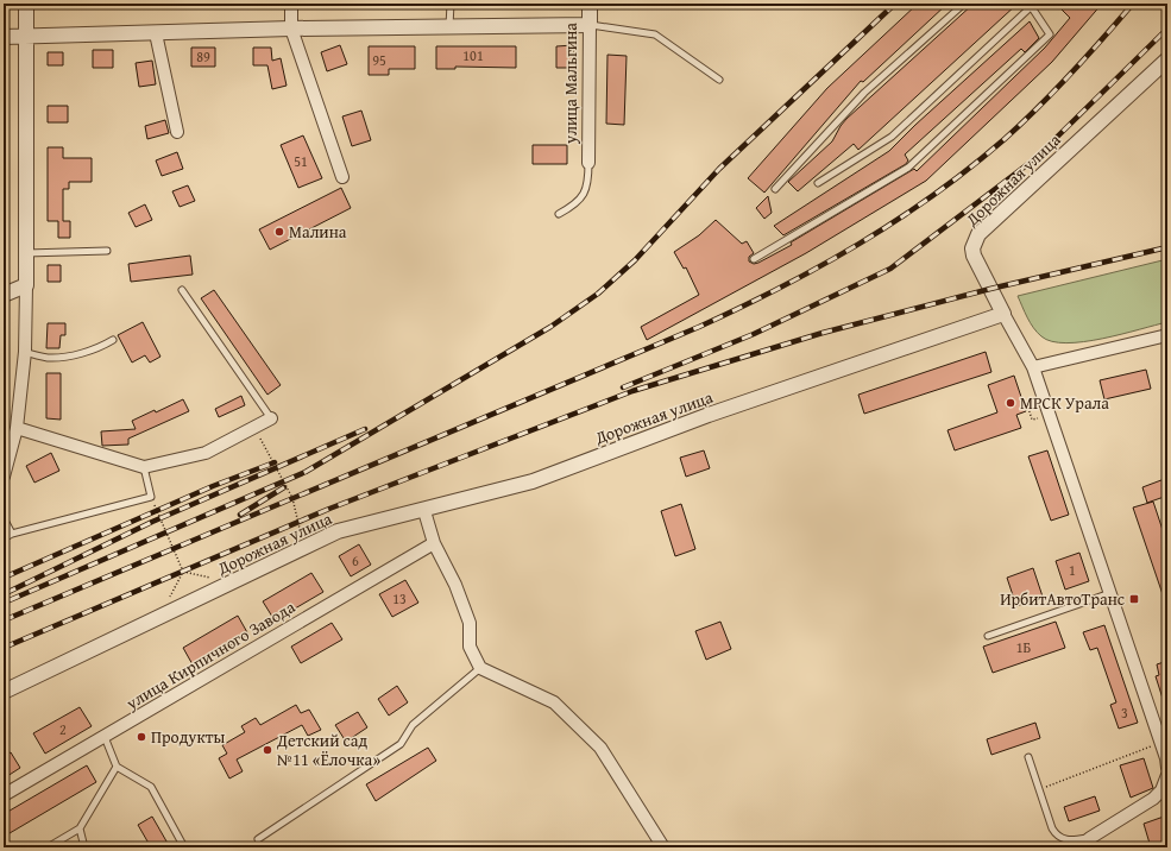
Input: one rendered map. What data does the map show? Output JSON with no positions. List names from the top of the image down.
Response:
{
  "streets": {
    "street": ["улица Мальгина", "Дорожная улица", "улица Кирпичного Завода"]
  },
  "places": {
    "other": [
      "Малина",
      "МРСК Урала",
      "Продукты",
      "Детский сад №11 «Ёлочка»"
    ],
    "transit": ["ИрбитАвтоТранс"]
  },
  "house_numbers": [
    "101",
    "89",
    "95",
    "51",
    "6",
    "1",
    "13",
    "1Б",
    "3",
    "2"
  ]
}
